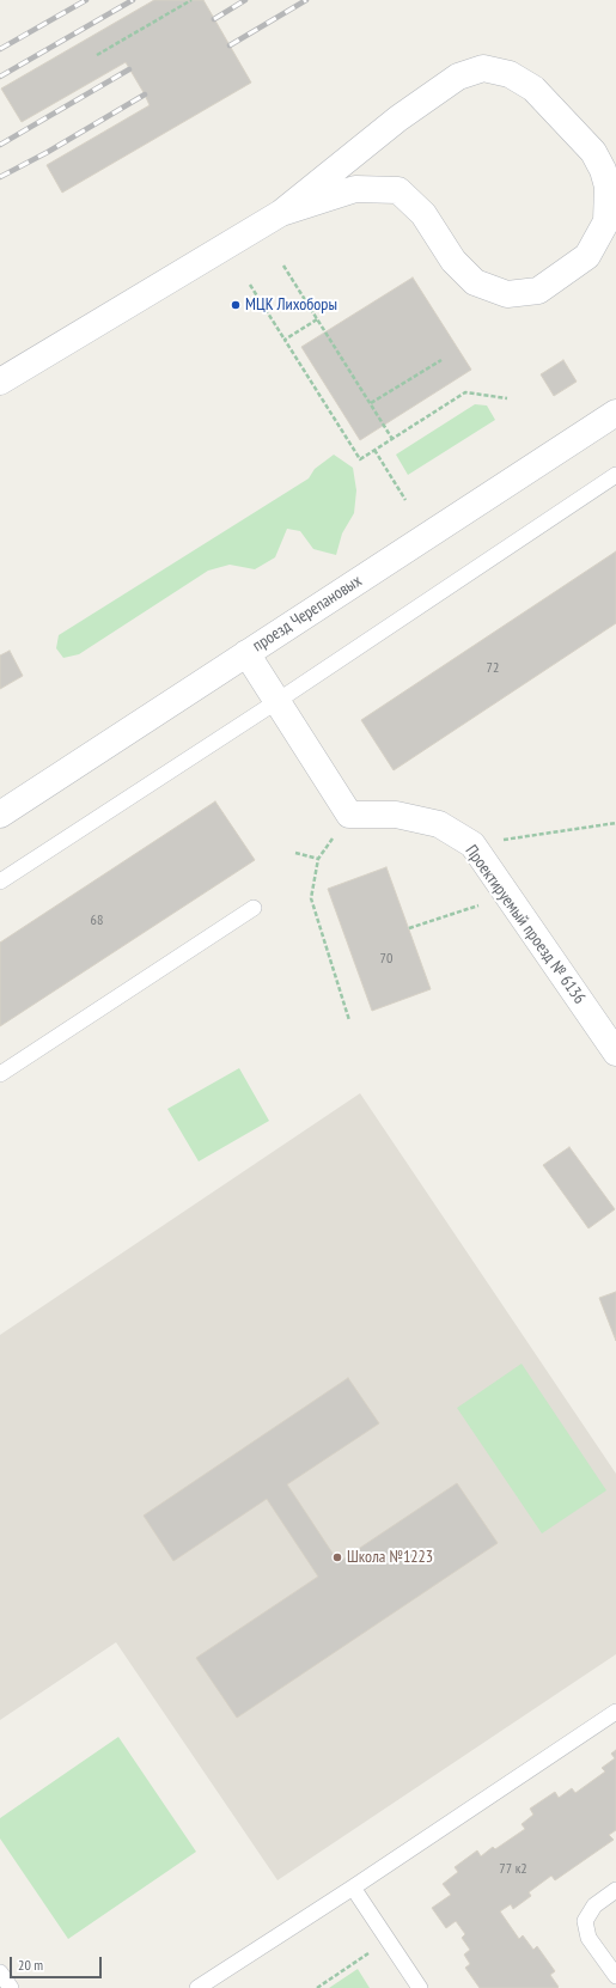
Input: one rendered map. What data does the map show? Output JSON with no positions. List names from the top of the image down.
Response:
{
  "streets": {
    "street": ["проезд Черепановых", "Проектируемый проезд № 6136"]
  },
  "places": ["МЦК Лихоборы", "Школа №1223"],
  "house_numbers": [
    "72",
    "68",
    "70",
    "77 к2"
  ],
  "scale_bar": "20 m"
}
